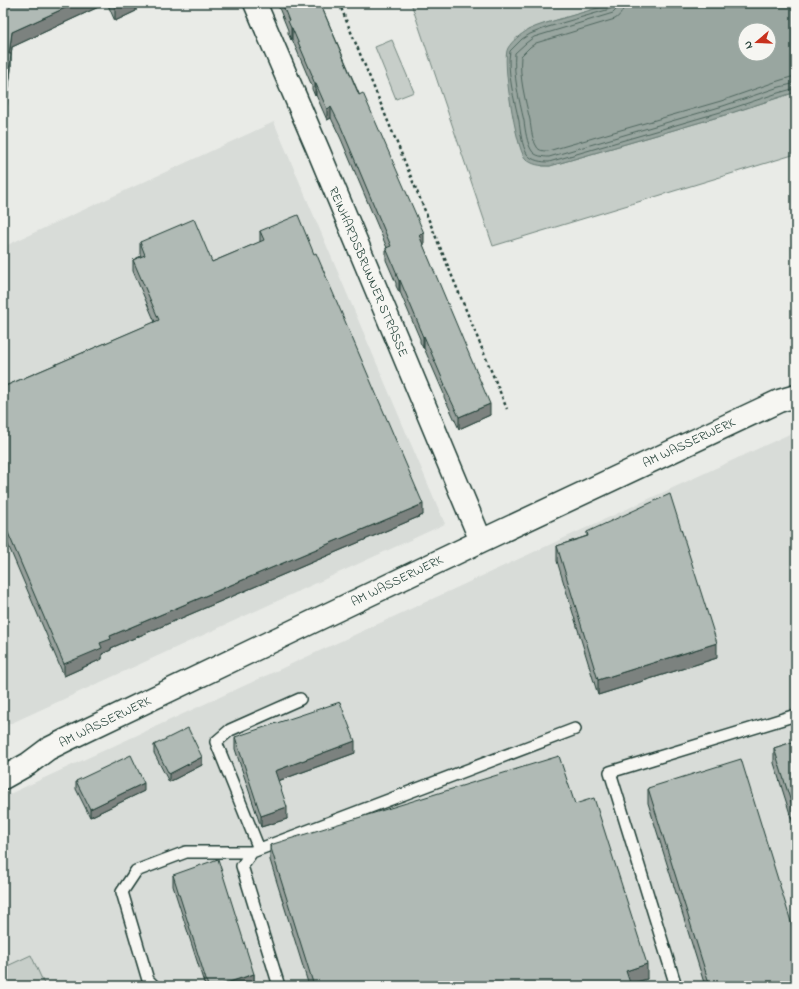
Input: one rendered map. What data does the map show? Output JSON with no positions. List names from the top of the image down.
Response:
{
  "streets": {
    "street": ["REINHARDSBRUNNER STRASSE", "AM WASSERWERK"]
  },
  "crossings": [
    ["REINHARDSBRUNNER STRASSE", "AM WASSERWERK"]
  ],
  "north": "left"
}
